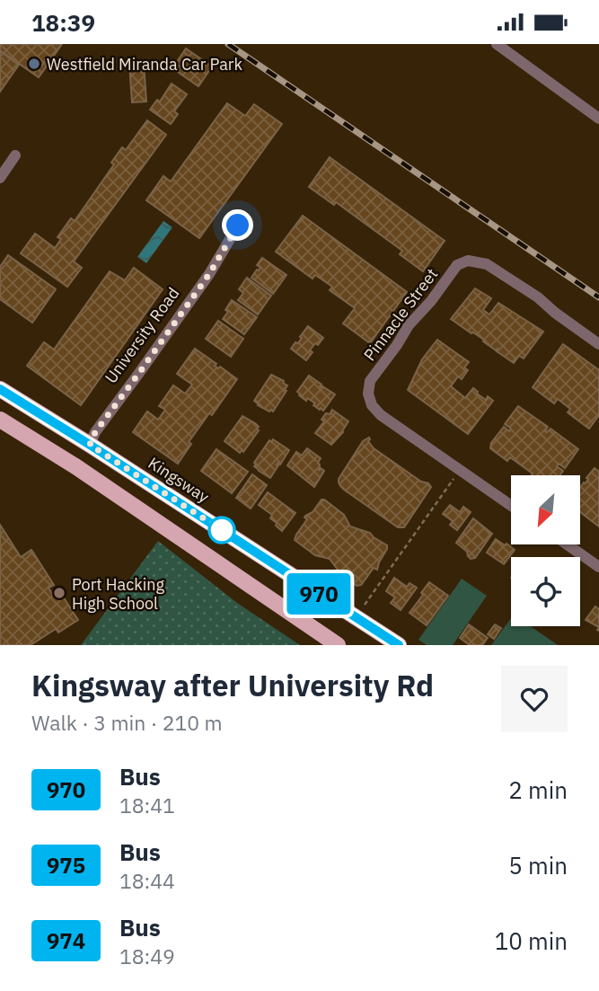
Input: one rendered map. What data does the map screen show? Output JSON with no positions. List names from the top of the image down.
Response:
{
  "streets": {
    "main road": ["University Road", "Kingsway"],
    "street": ["Pinnacle Street"]
  },
  "crossings": [
    ["University Road", "Kingsway"]
  ],
  "places": ["Westfield Miranda Car Park", "Port Hacking High School"],
  "lines": ["bus line 970"],
  "north": "bottom left",
  "page": {
    "status": "18:39",
    "on_map": "970",
    "heading": ["Kingsway after University Rd", "Walk · 3 min · 210 m"],
    "list": [
      {
        "mark": "970",
        "name": "Bus",
        "note": "18:41",
        "value": "2 min"
      },
      {
        "mark": "975",
        "name": "Bus",
        "note": "18:44",
        "value": "5 min"
      },
      {
        "mark": "974",
        "name": "Bus",
        "note": "18:49",
        "value": "10 min"
      }
    ]
  }
}
